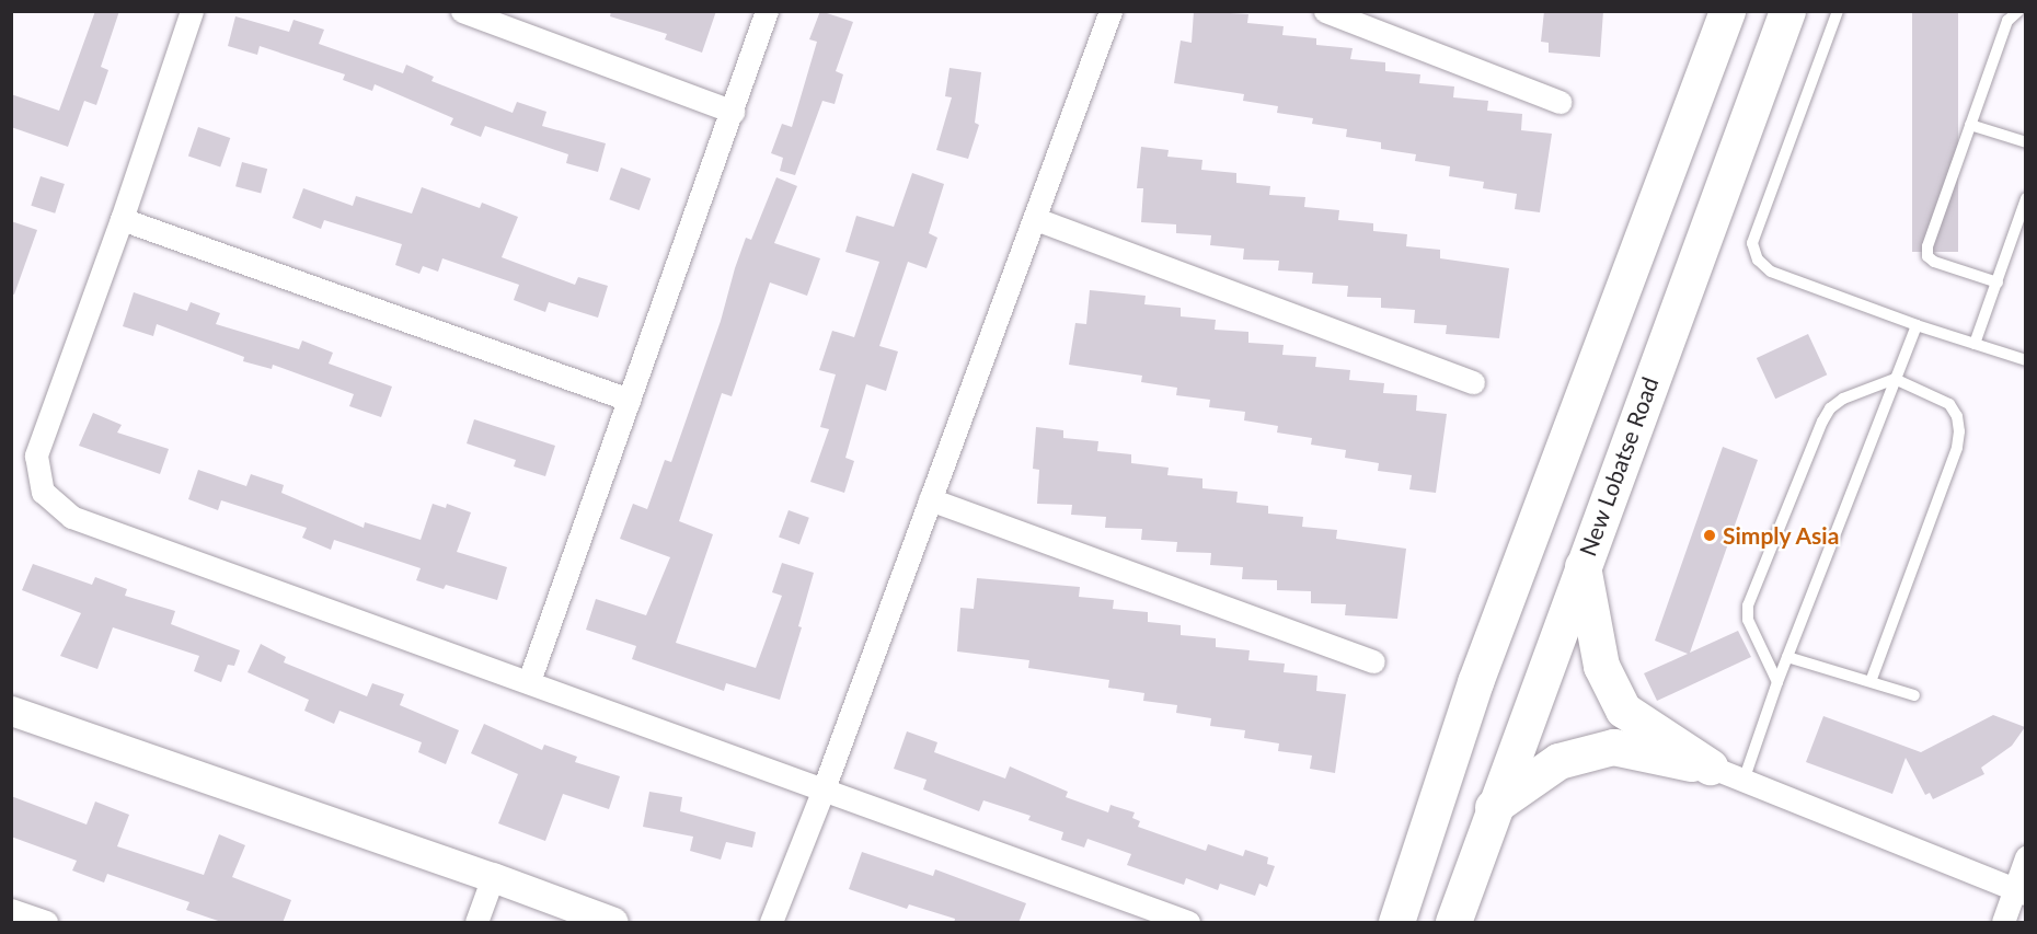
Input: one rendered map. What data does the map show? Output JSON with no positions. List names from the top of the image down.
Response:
{
  "streets": {
    "main road": ["New Lobatse Road"]
  },
  "places": ["Simply Asia"]
}
